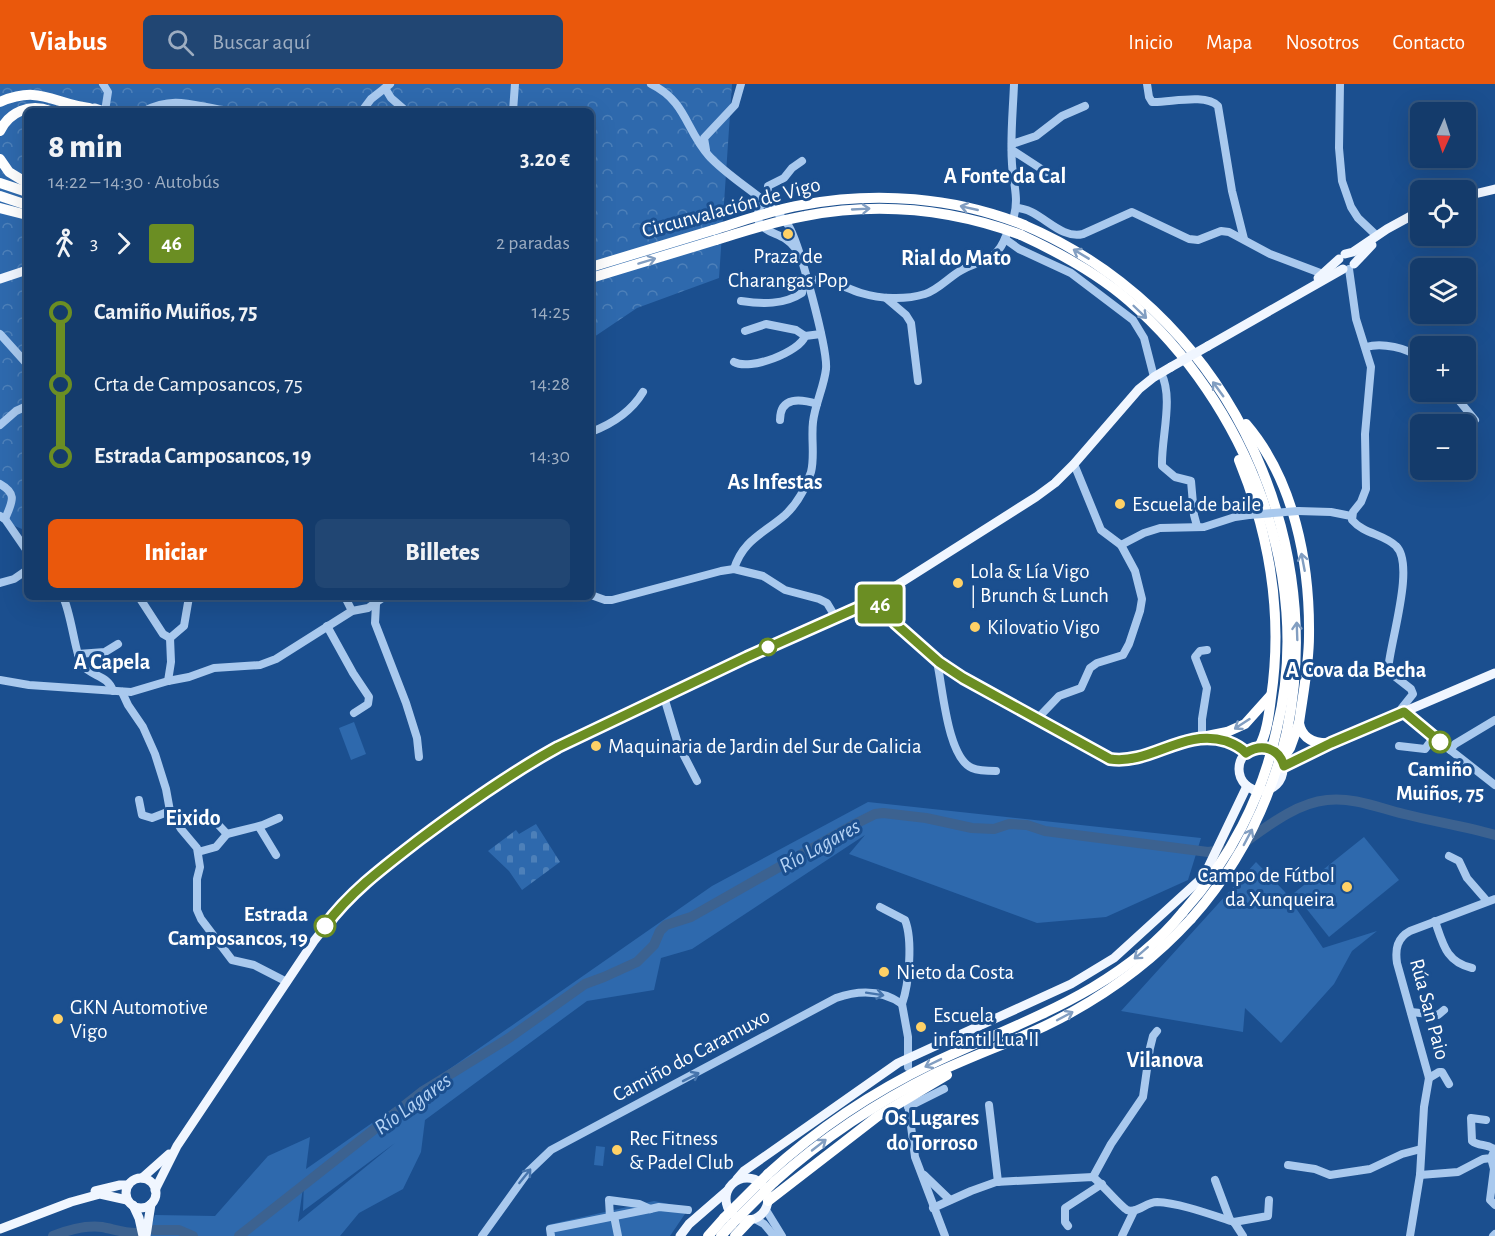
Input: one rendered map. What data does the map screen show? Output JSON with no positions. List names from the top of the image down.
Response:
{
  "streets": {
    "highway": ["Circunvalación de Vigo"],
    "street": ["Rúa San Paio", "Camiño do Caramuxo"]
  },
  "one_way": ["Camiño do Caramuxo"],
  "districts": [
    "A Fonte da Cal",
    "Rial do Mato",
    "As Infestas",
    "A Capela",
    "A Cova da Becha",
    "Eixido",
    "Vilanova",
    "Os Lugares do Torroso"
  ],
  "water": ["Río Lagares"],
  "places": [
    "Praza de Charangas Pop",
    "Escuela de baile",
    "Lola & Lía Vigo | Brunch & Lunch",
    "Kilovatio Vigo",
    "Camiño Muiños, 75",
    "Maquinaria de Jardin del Sur de Galicia",
    "Campo de Fútbol da Xunqueira",
    "Estrada Camposancos, 19",
    "Nieto da Costa",
    "GKN Automotive Vigo",
    "Escuela infantil Lua II",
    "Rec Fitness & Padel Club"
  ],
  "lines": ["bus line 46"],
  "north": "bottom",
  "page": {
    "header": "Viabus",
    "search": "Buscar aquí",
    "nav": [
      "Inicio",
      "Mapa",
      "Nosotros",
      "Contacto"
    ],
    "on_map": "46",
    "map_buttons": ["+", "−"],
    "heading": ["8 min", "14:22 – 14:30 · Autobús", "3.20 €"],
    "legs": ["3", "46", "2 paradas"],
    "list": [
      {
        "name": "Camiño Muiños, 75",
        "value": "14:25"
      },
      {
        "name": "Crta de Camposancos, 75",
        "value": "14:28"
      },
      {
        "name": "Estrada Camposancos, 19",
        "value": "14:30"
      }
    ],
    "buttons": ["Iniciar", "Billetes"]
  }
}
